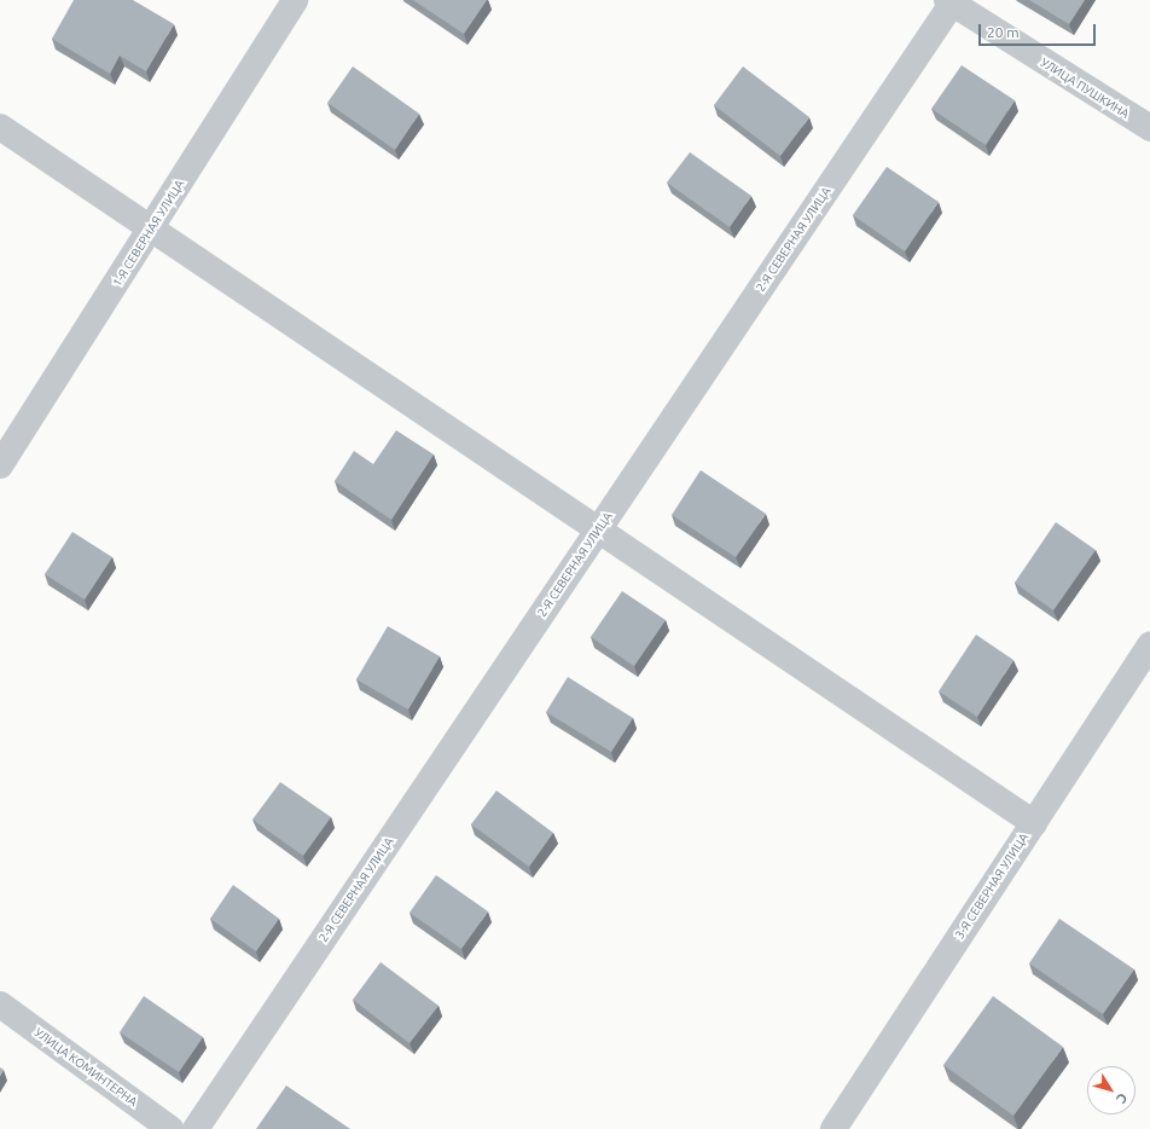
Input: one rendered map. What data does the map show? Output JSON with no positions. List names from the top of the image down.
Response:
{
  "streets": {
    "street": [
      "УЛИЦА ПУШКИНА",
      "1-Я СЕВЕРНАЯ УЛИЦА",
      "2-Я СЕВЕРНАЯ УЛИЦА",
      "3-Я СЕВЕРНАЯ УЛИЦА",
      "УЛИЦА КОМИНТЕРНА"
    ]
  },
  "crossings": [
    ["УЛИЦА ПУШКИНА", "2-Я СЕВЕРНАЯ УЛИЦА"]
  ],
  "scale_bar": "20 m",
  "north": "bottom right"
}
